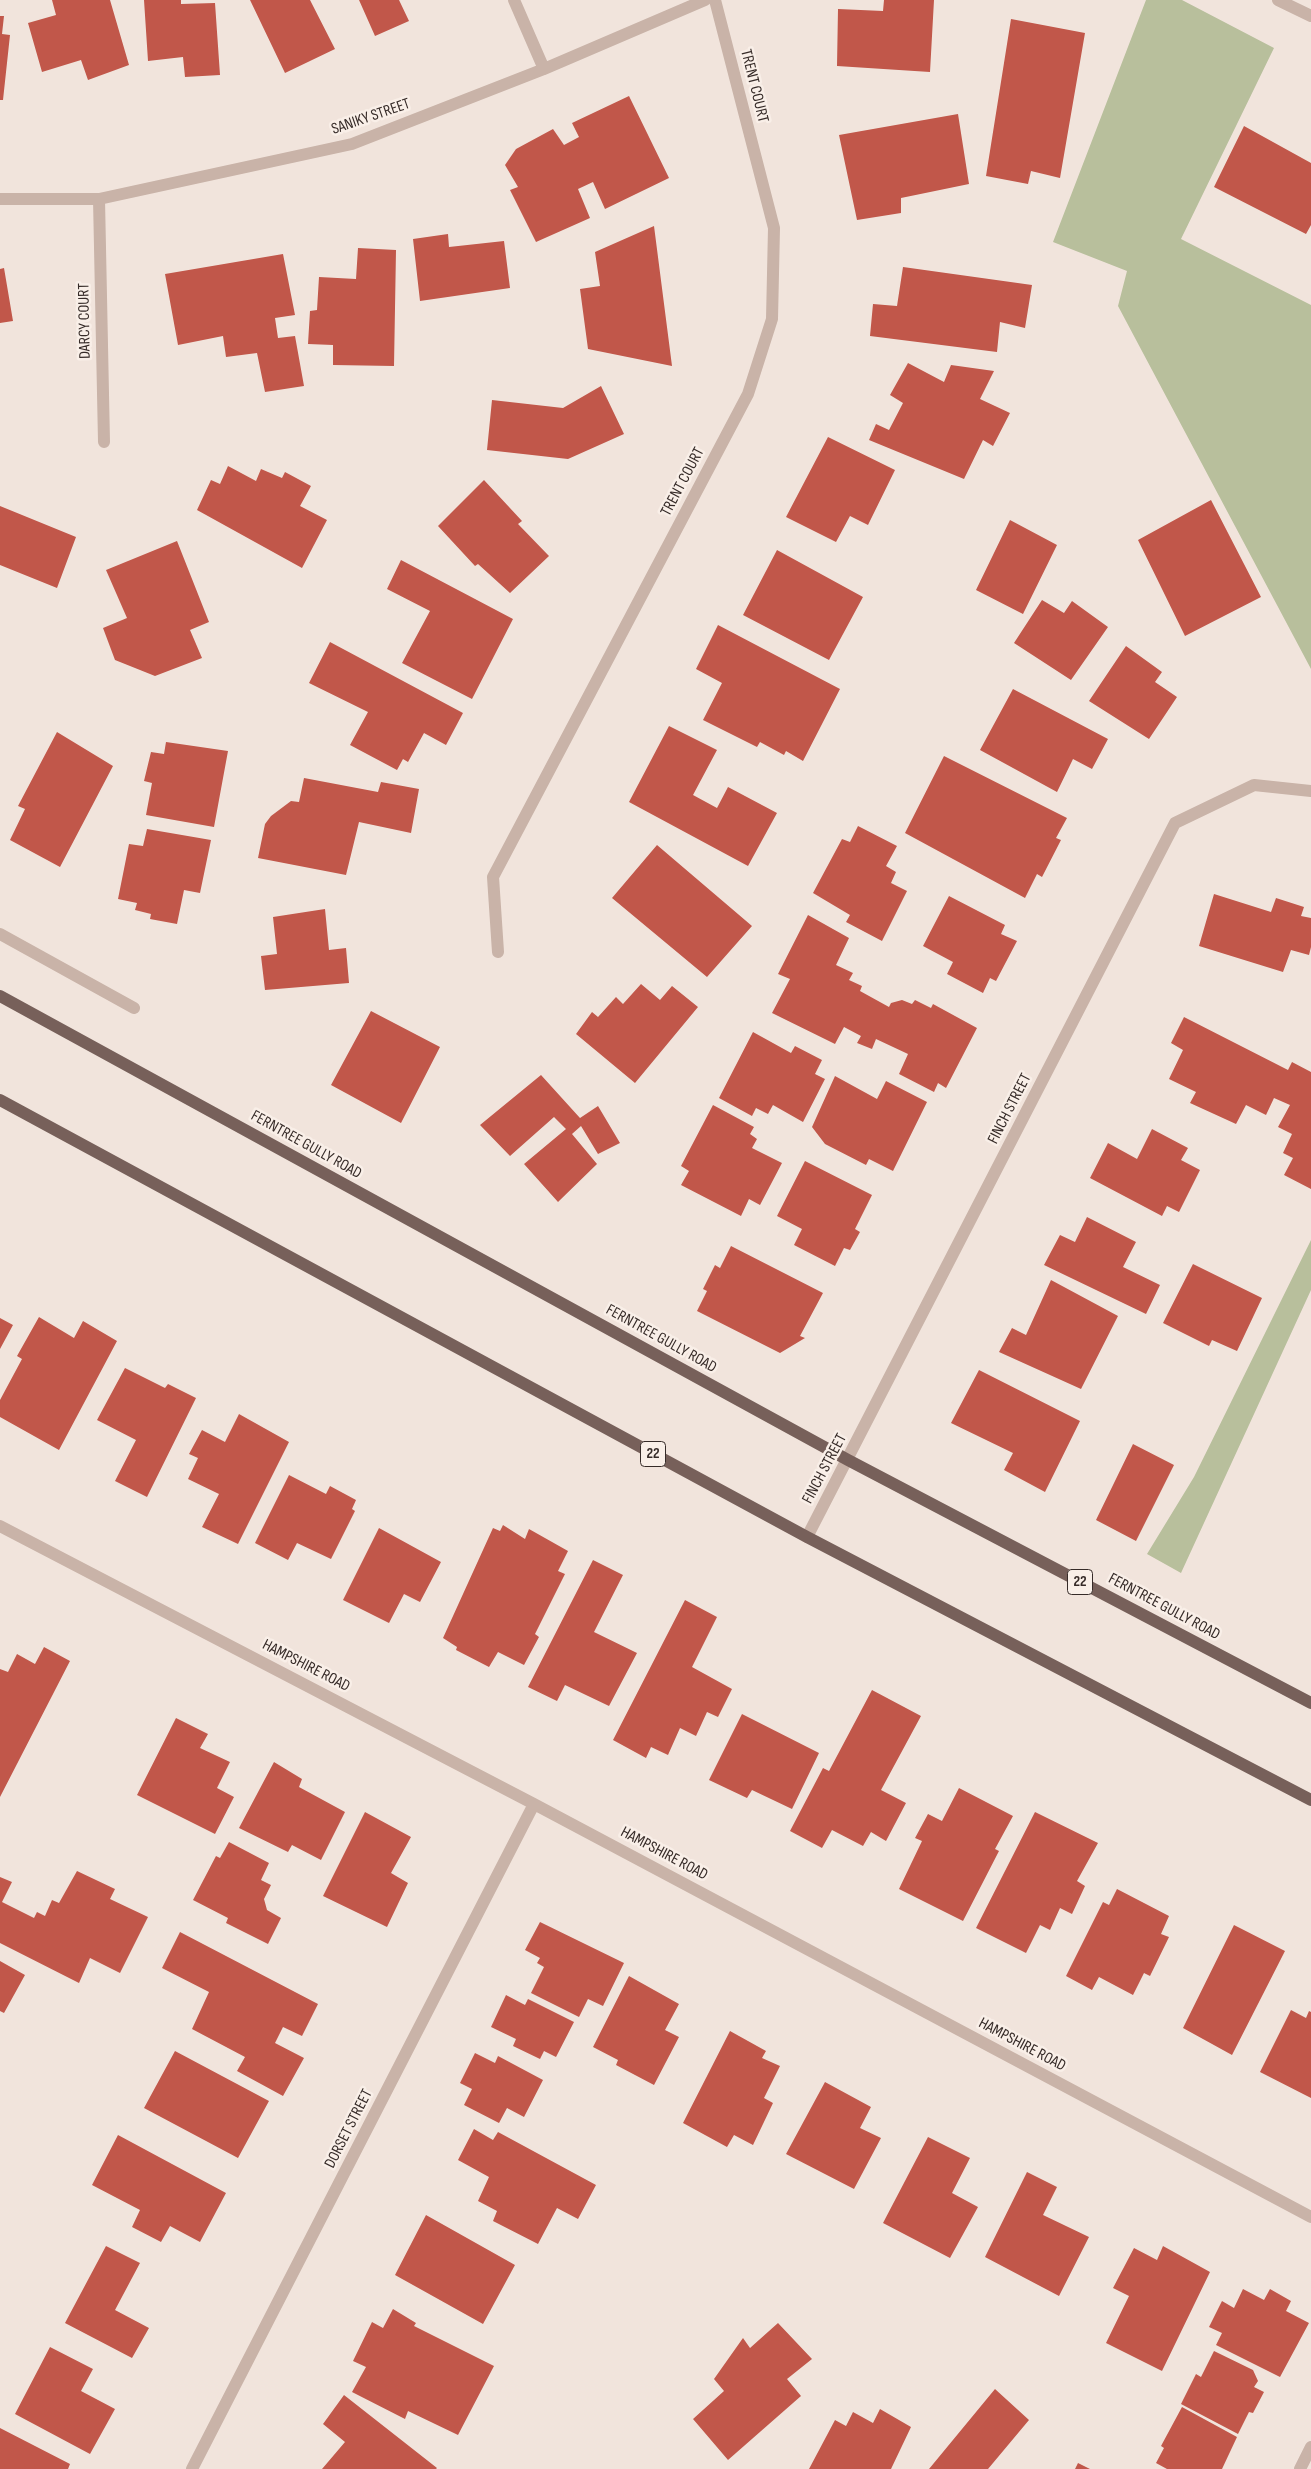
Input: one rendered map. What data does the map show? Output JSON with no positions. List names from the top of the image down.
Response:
{
  "streets": {
    "main road": ["FERNTREE GULLY ROAD", "22"],
    "street": [
      "TRENT COURT",
      "SANIKY STREET",
      "DARCY COURT",
      "FINCH STREET",
      "HAMPSHIRE ROAD",
      "DORSET STREET"
    ]
  },
  "crossings": [
    ["SANIKY STREET", "DARCY COURT"],
    ["FINCH STREET", "FERNTREE GULLY ROAD"],
    ["FINCH STREET", "22"],
    ["HAMPSHIRE ROAD", "DORSET STREET"]
  ]
}
